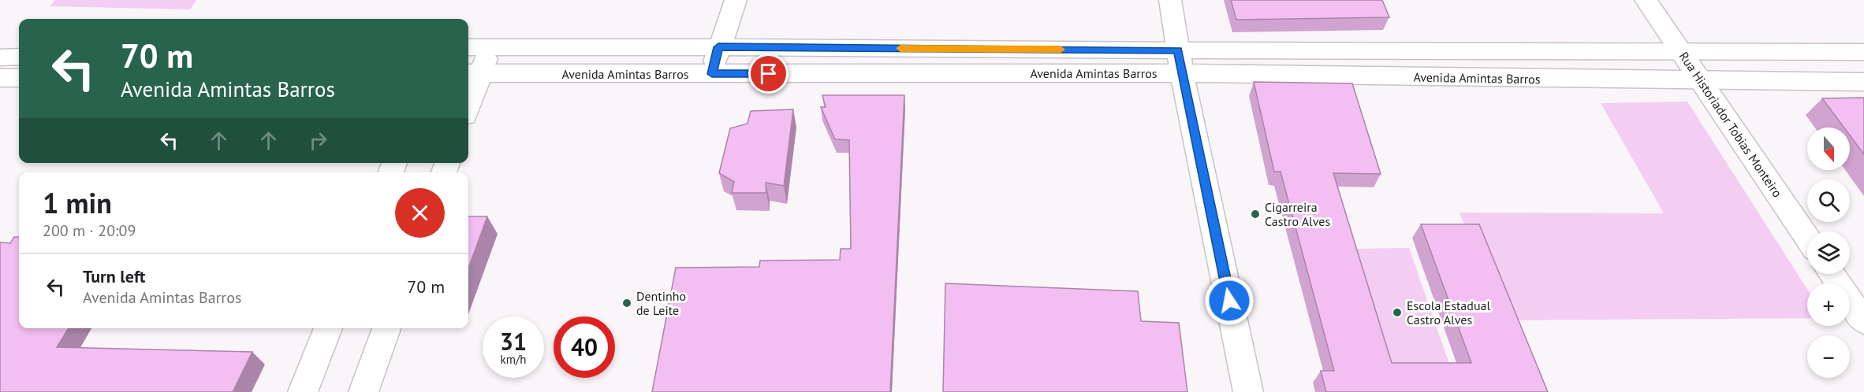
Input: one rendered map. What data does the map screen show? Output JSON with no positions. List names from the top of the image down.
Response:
{
  "streets": {
    "street": ["Avenida Amintas Barros", "Rua Historiador Tobias Monteiro"]
  },
  "crossings": [
    ["Avenida Amintas Barros", "Rua Historiador Tobias Monteiro"]
  ],
  "places": ["Cigarreira Castro Alves", "Dentinho de Leite", "Escola Estadual Castro Alves"],
  "north": "bottom",
  "page": {
    "turn": ["70 m", "Avenida Amintas Barros"],
    "map_buttons": ["+", "−"],
    "heading": ["1 min", "200 m · 20:09"],
    "list": [
      {
        "name": "Turn left",
        "note": "Avenida Amintas Barros",
        "value": "70 m"
      }
    ],
    "speed": "31 km/h",
    "limit": "40"
  }
}
